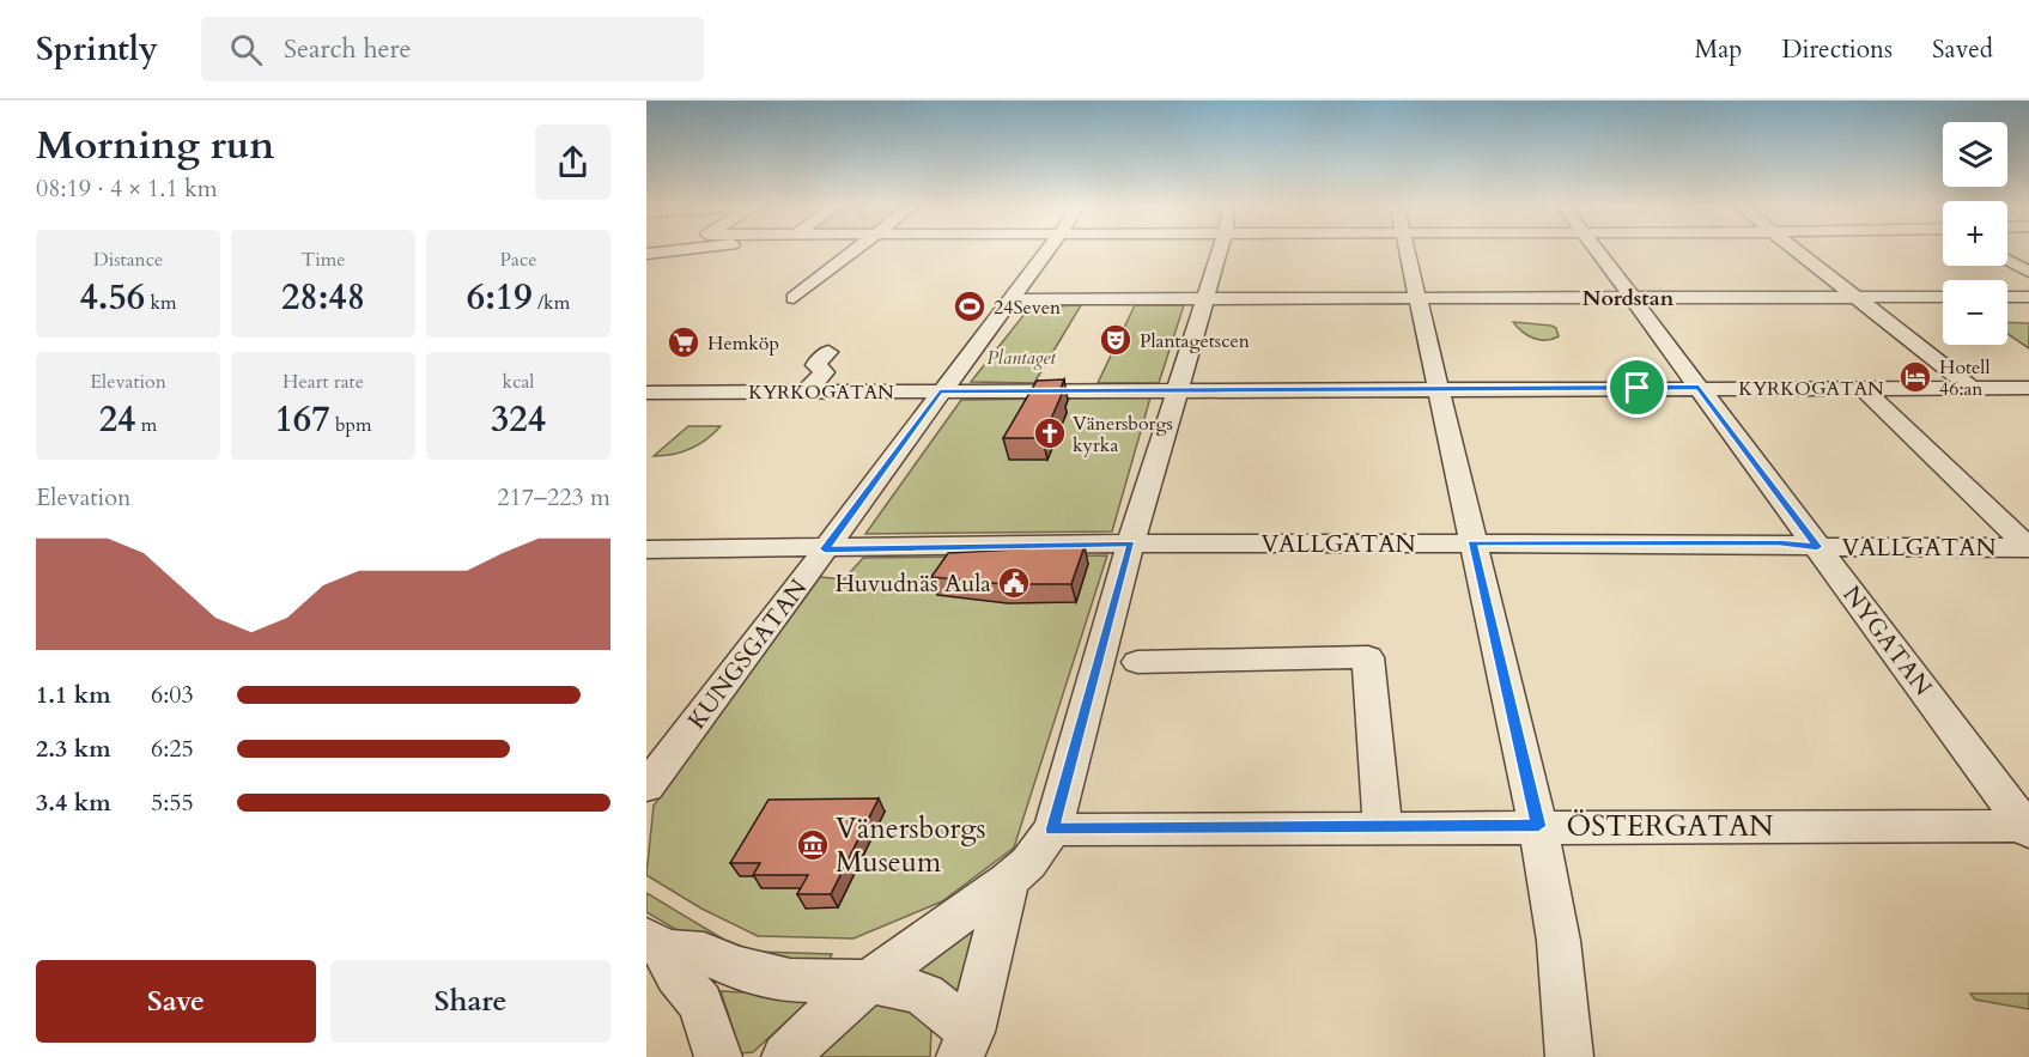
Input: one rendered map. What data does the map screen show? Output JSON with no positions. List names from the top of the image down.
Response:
{
  "streets": {
    "street": [
      "KYRKOGATAN",
      "VALLGATAN",
      "NYGATAN",
      "KUNGSGATAN",
      "ÖSTERGATAN"
    ]
  },
  "crossings": [
    ["KYRKOGATAN", "NYGATAN"],
    ["KYRKOGATAN", "KUNGSGATAN"],
    ["VALLGATAN", "NYGATAN"],
    ["VALLGATAN", "KUNGSGATAN"],
    ["NYGATAN", "ÖSTERGATAN"]
  ],
  "districts": ["Nordstan"],
  "parks": ["Plantaget"],
  "places": {
    "sports": ["24Seven"],
    "theatre": ["Plantagetscen"],
    "supermarket": ["Hemköp"],
    "hotel": ["Hotell 46:an"],
    "church": ["Vänersborgs kyrka"],
    "public building": ["Huvudnäs Aula"],
    "museum": ["Vänersborgs Museum"]
  },
  "page": {
    "header": "Sprintly",
    "search": "Search here",
    "nav": ["Map", "Directions", "Saved"],
    "heading": ["Morning run", "08:19 · 4 × 1.1 km"],
    "map_buttons": ["+", "−"],
    "stats": [
      ["Distance", "4.56 km"],
      ["Time", "28:48"],
      ["Pace", "6:19 /km"],
      ["Elevation", "24 m"],
      ["Heart rate", "167 bpm"],
      ["kcal", "324"]
    ],
    "chart": ["Elevation", "217–223 m"],
    "list": [
      {
        "name": "1.1 km",
        "note": "6:03"
      },
      {
        "name": "2.3 km",
        "note": "6:25"
      },
      {
        "name": "3.4 km",
        "note": "5:55"
      }
    ],
    "buttons": ["Save", "Share"]
  }
}
